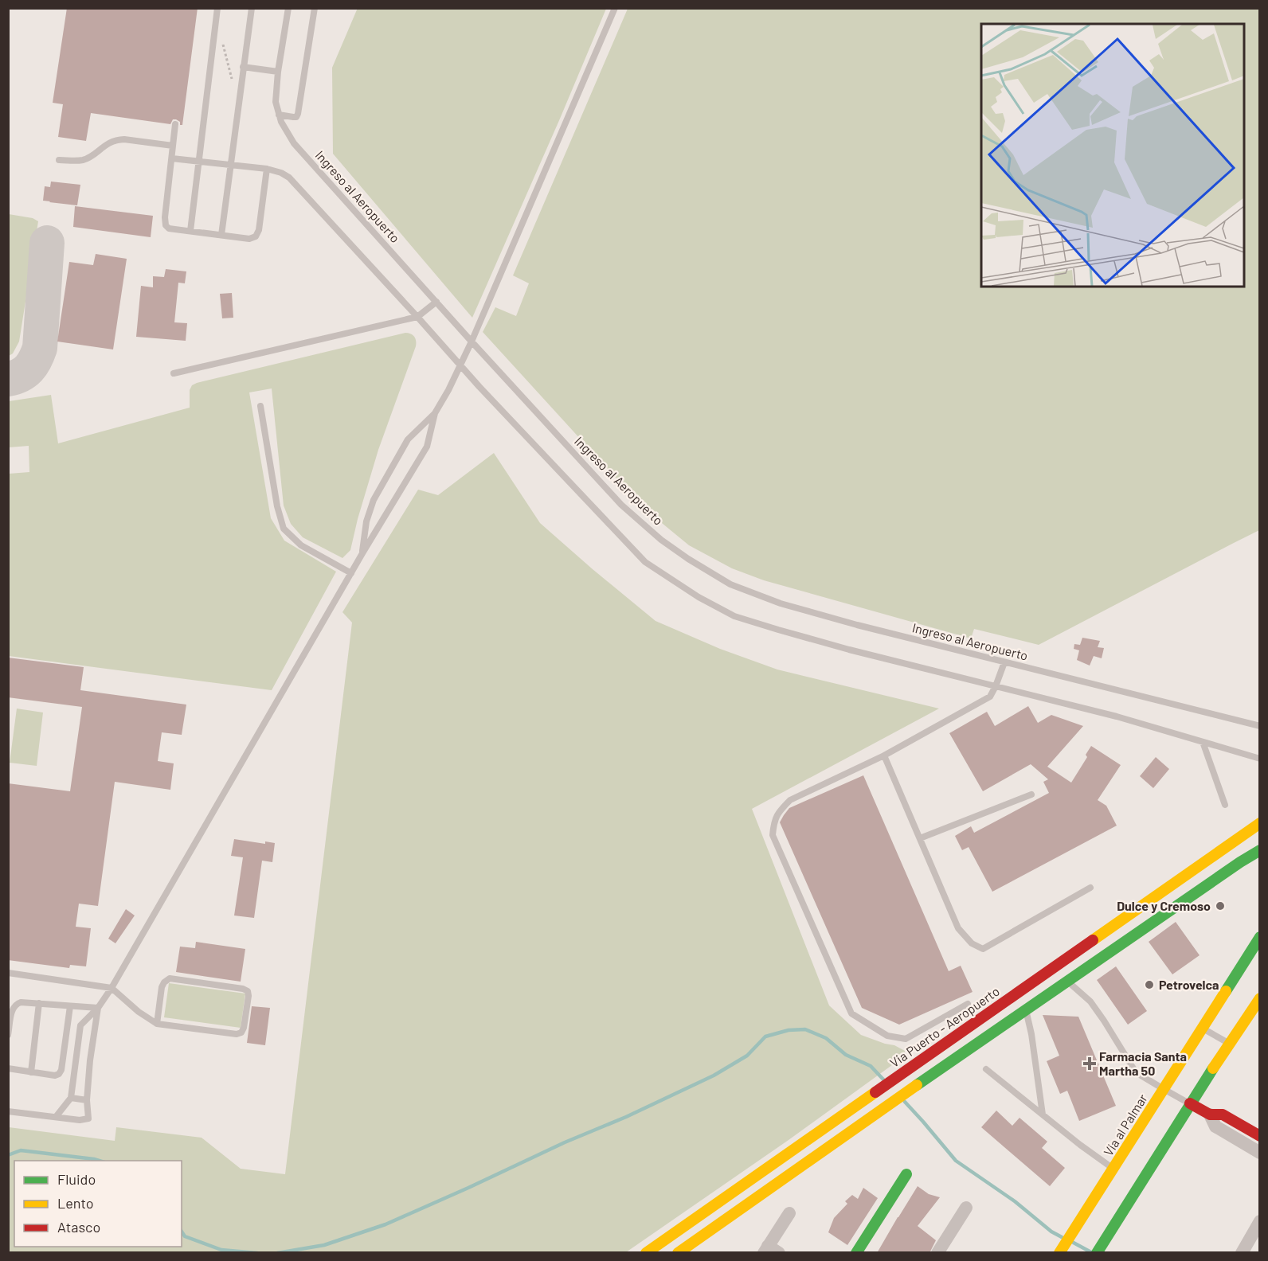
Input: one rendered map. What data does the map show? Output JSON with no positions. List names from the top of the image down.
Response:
{
  "streets": {
    "main road": ["Via Puerto - Aeropuerto", "Vía al Palmar"],
    "lane": ["Ingreso al Aeropuerto"]
  },
  "places": {
    "other": ["Dulce y Cremoso", "Petrovelca"],
    "health": ["Farmacia Santa Martha 50"]
  },
  "legend": ["Fluido", "Lento", "Atasco"]
}
